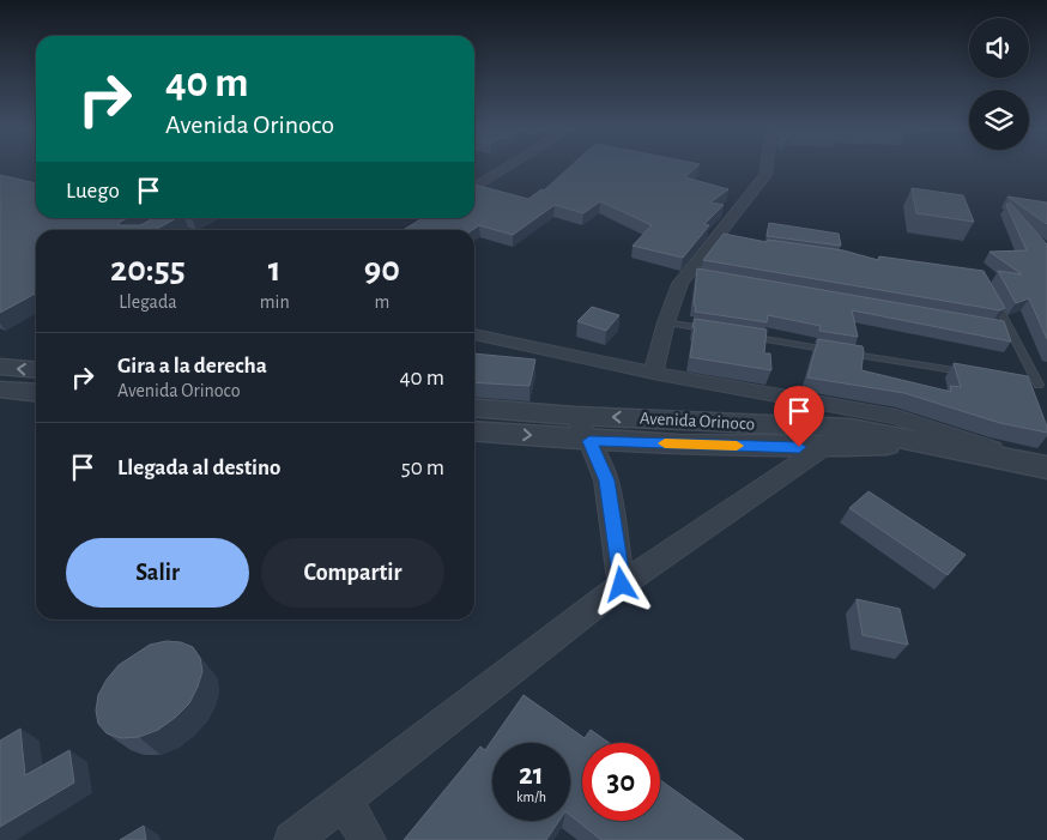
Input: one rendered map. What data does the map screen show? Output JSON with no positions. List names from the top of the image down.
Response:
{
  "streets": {
    "street": ["Avenida Orinoco"]
  },
  "page": {
    "turn": ["40 m", "Avenida Orinoco"],
    "then": "Luego",
    "eta": [
      "20:55",
      "Llegada",
      "1",
      "min",
      "90",
      "m"
    ],
    "list": [
      {
        "name": "Gira a la derecha",
        "note": "Avenida Orinoco",
        "value": "40 m"
      },
      {
        "name": "Llegada al destino",
        "value": "50 m"
      }
    ],
    "buttons": ["Salir", "Compartir"],
    "speed": "21 km/h",
    "limit": "30"
  }
}
